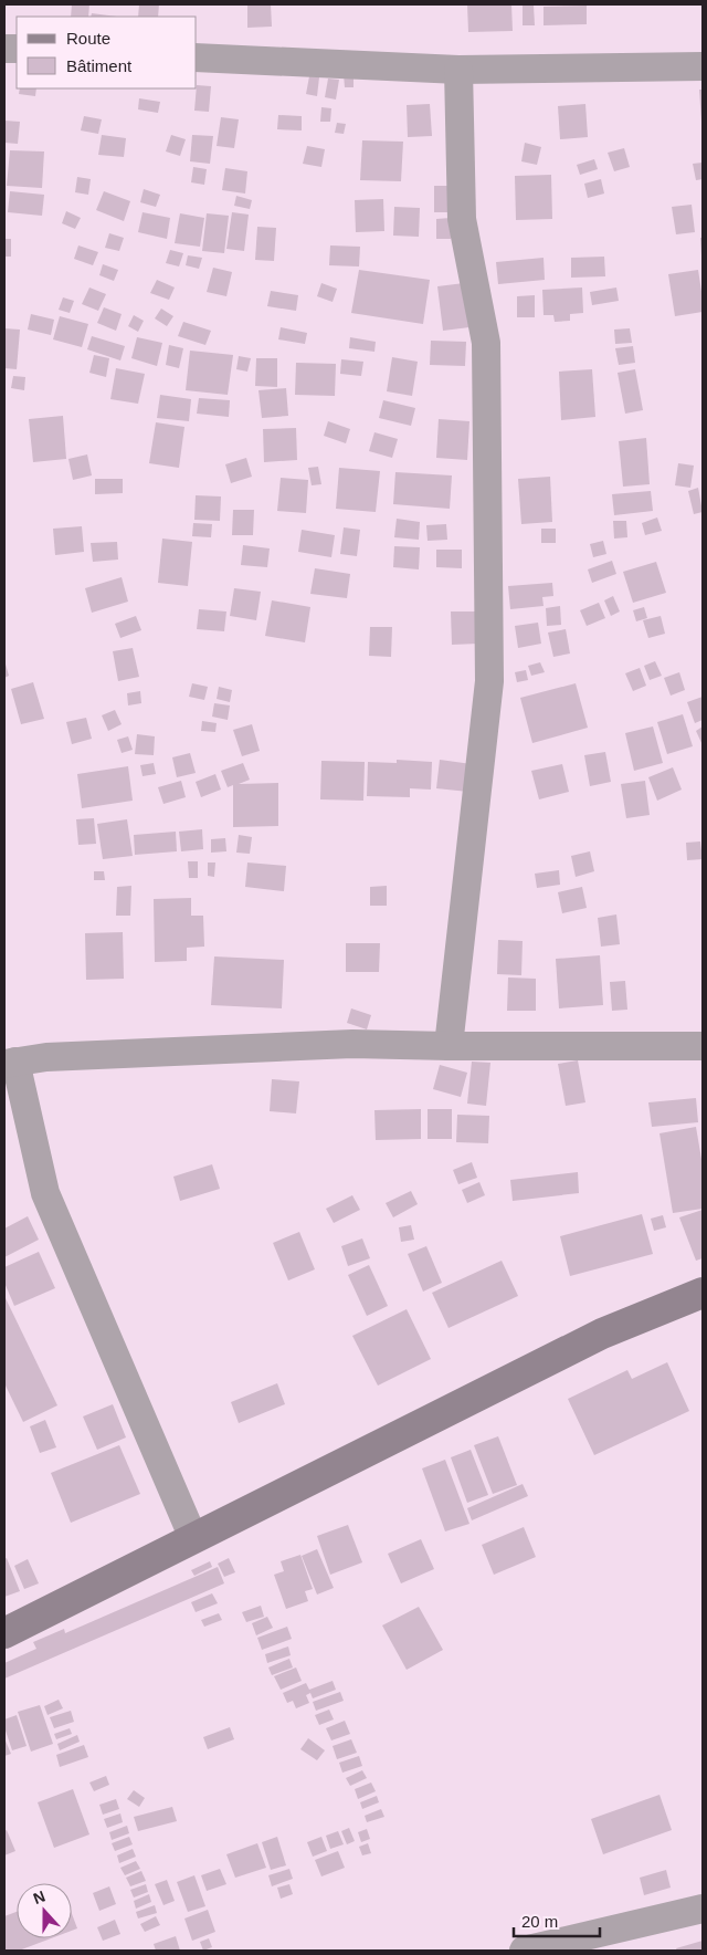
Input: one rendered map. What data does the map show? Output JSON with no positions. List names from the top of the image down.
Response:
{
  "legend": ["Route", "Bâtiment"],
  "scale_bar": "20 m",
  "north": "top"
}
